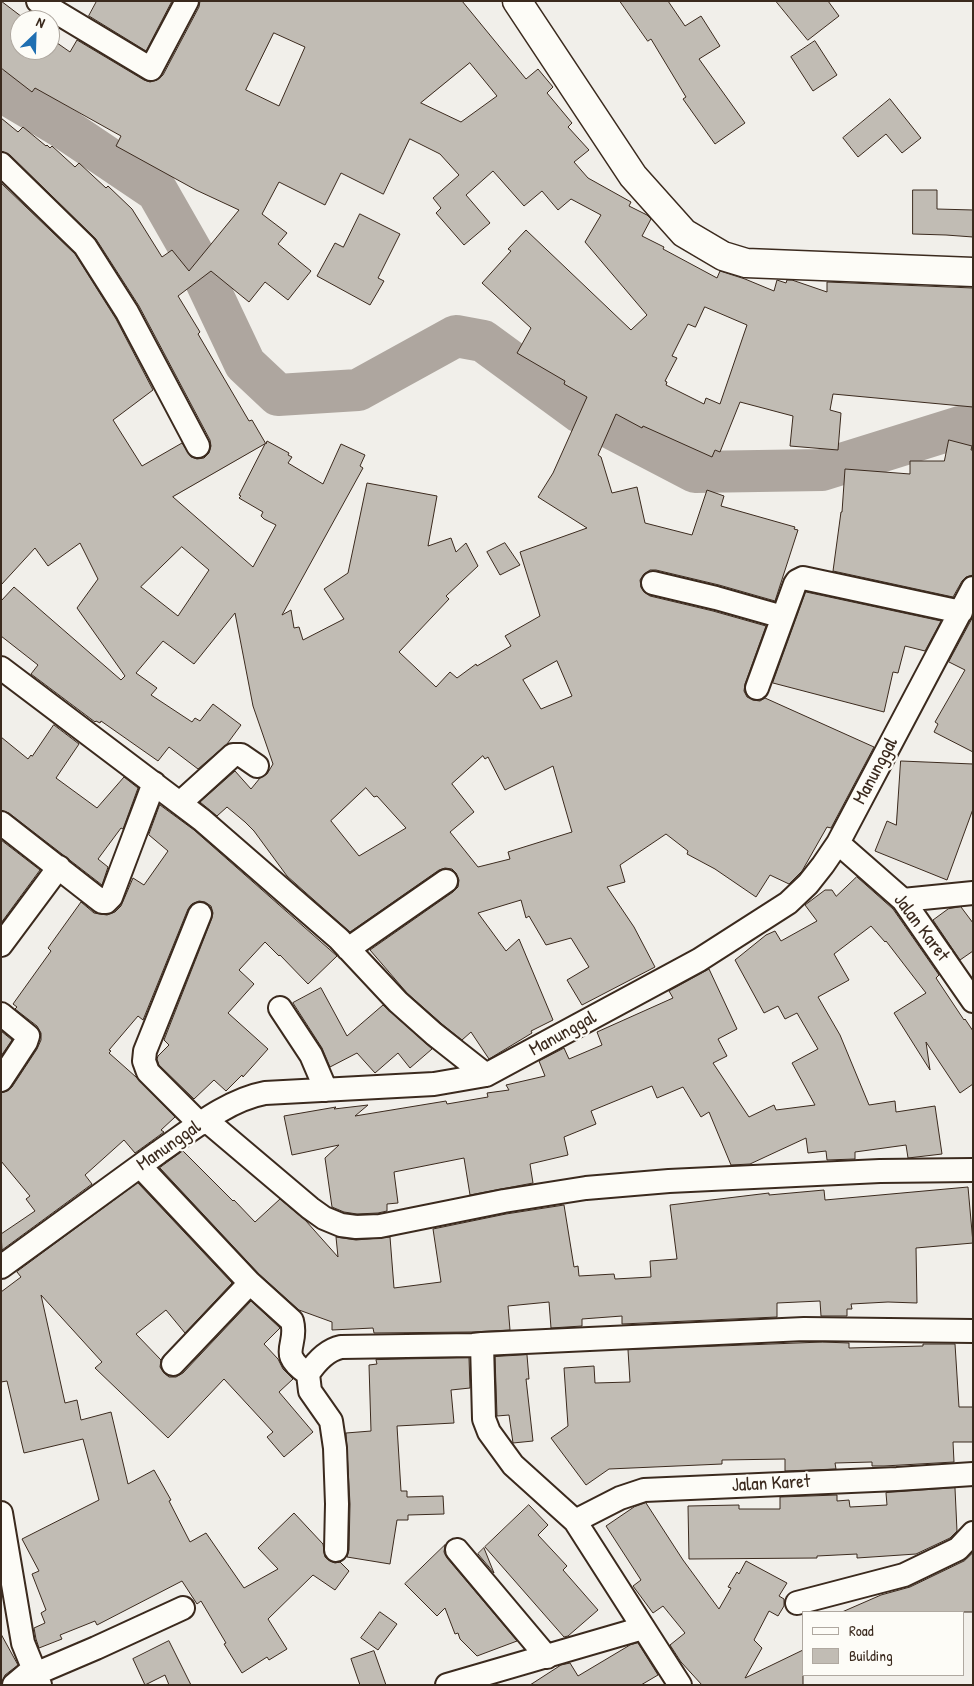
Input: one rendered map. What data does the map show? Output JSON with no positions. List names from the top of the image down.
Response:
{
  "streets": {
    "street": ["Manunggal", "Jalan Karet"]
  },
  "crossings": [
    ["Manunggal", "Jalan Karet"]
  ],
  "legend": ["Road", "Building"],
  "north": "top right"
}
